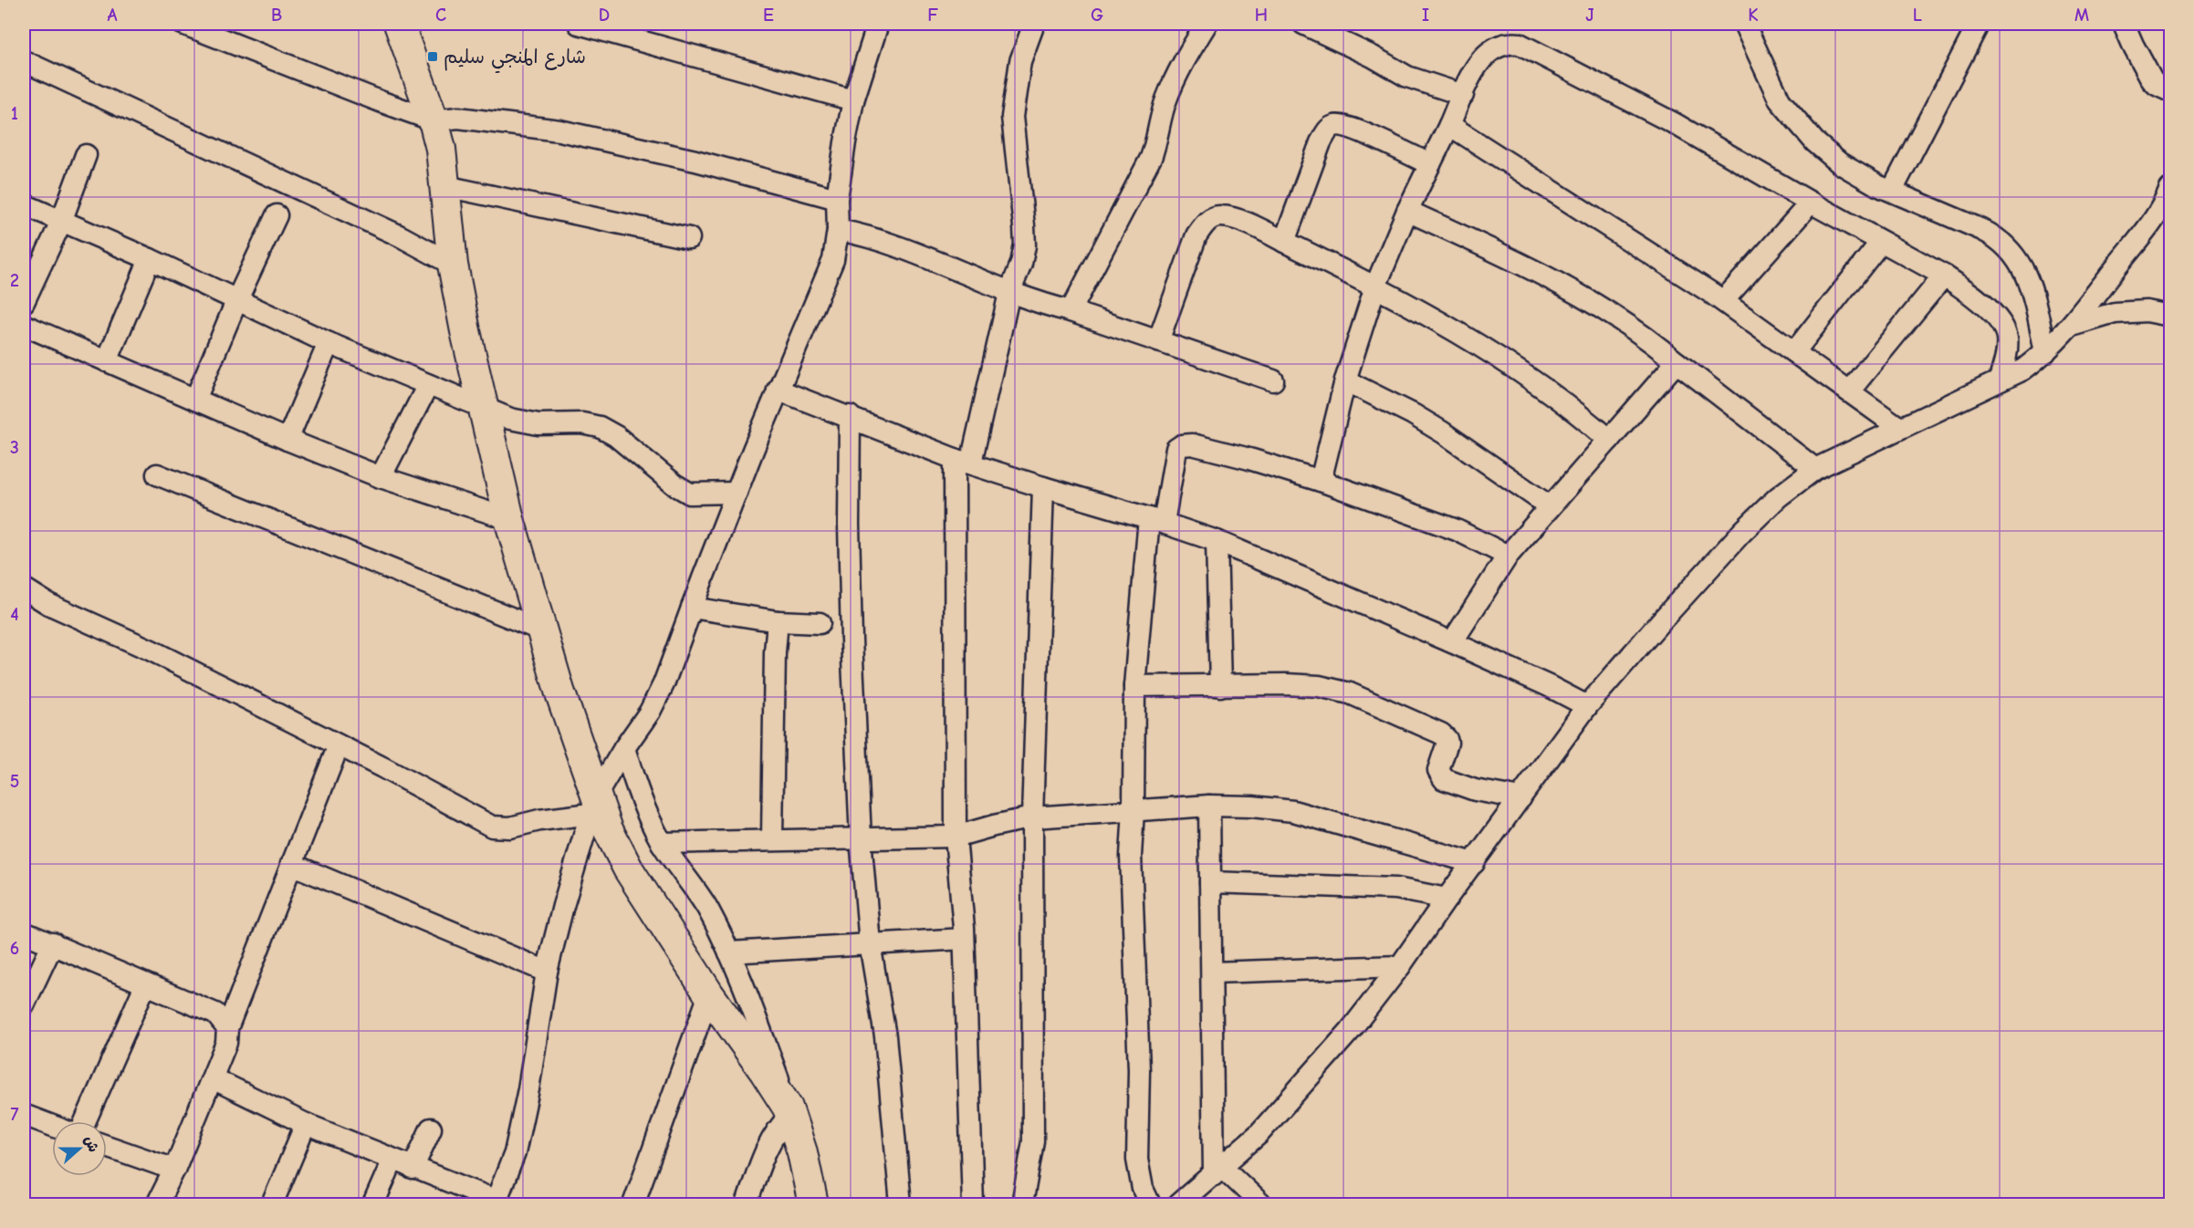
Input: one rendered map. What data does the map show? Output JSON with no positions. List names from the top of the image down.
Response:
{
  "places": {
    "transit": ["شارع المنجي سليم"]
  },
  "north": "right",
  "grid": {
    "columns": [
      "A",
      "B",
      "C",
      "D",
      "E",
      "F",
      "G",
      "H",
      "I",
      "J",
      "K",
      "L",
      "M"
    ],
    "rows": [
      "1",
      "2",
      "3",
      "4",
      "5",
      "6",
      "7"
    ]
  }
}
